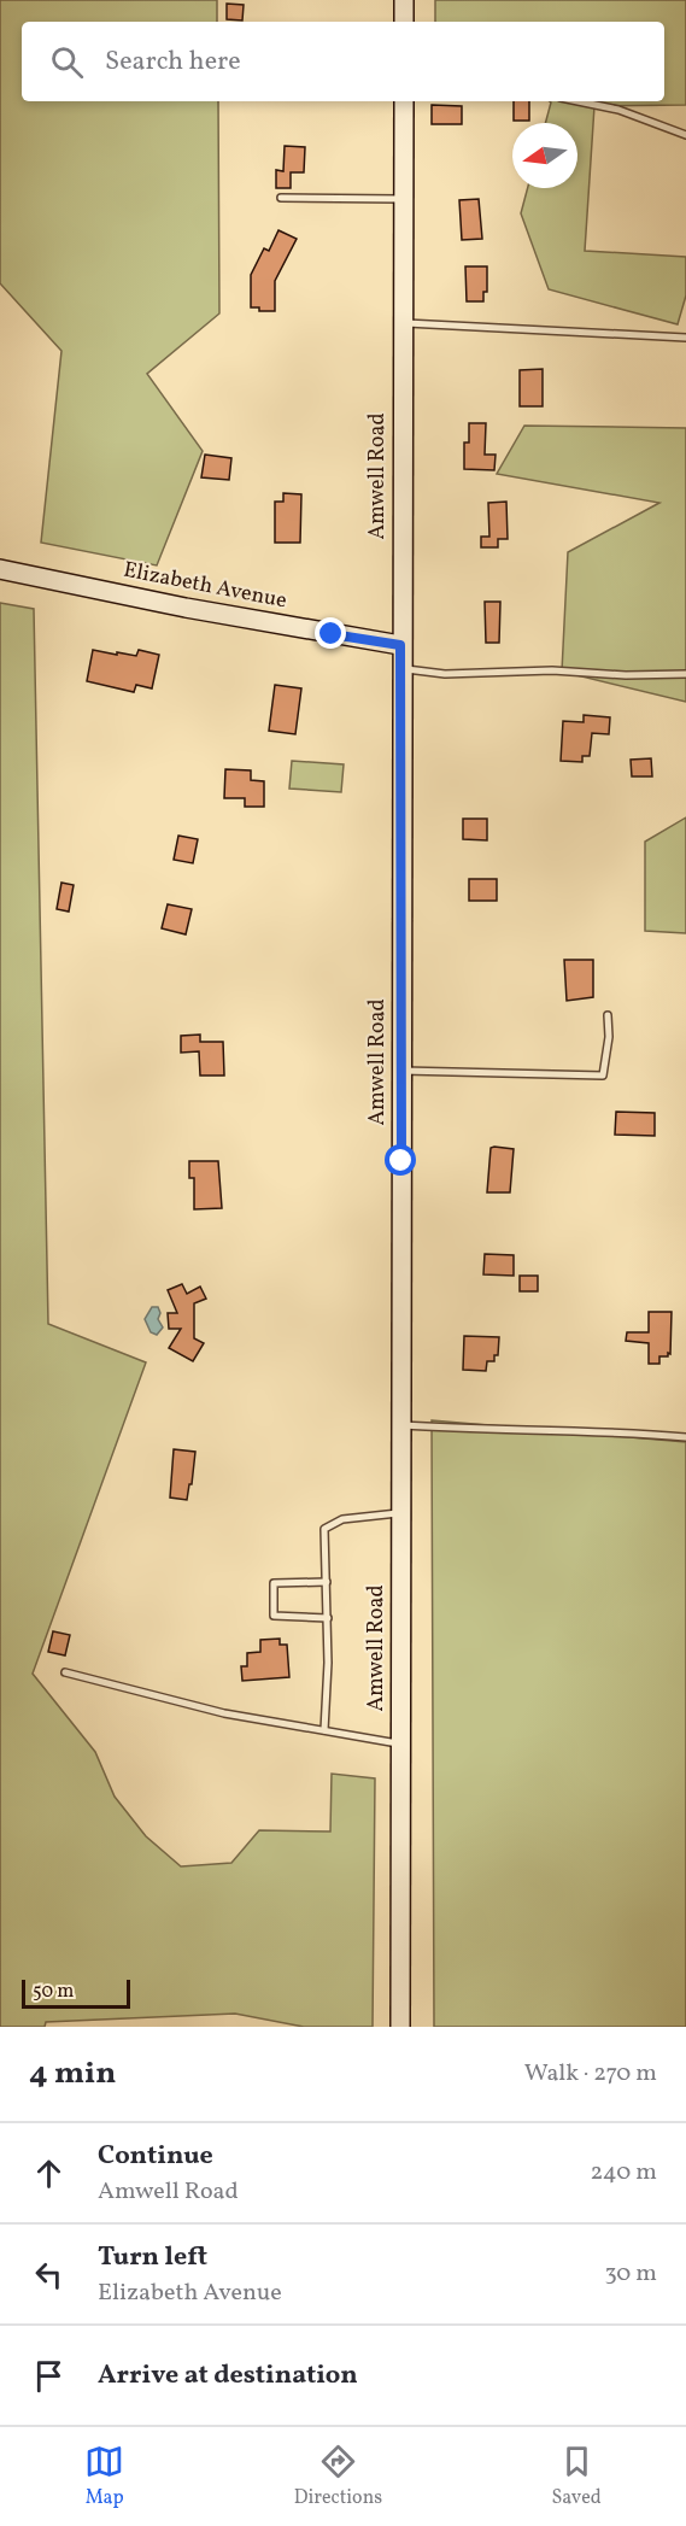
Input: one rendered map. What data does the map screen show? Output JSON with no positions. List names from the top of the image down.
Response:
{
  "streets": {
    "main road": ["Amwell Road", "Elizabeth Avenue"]
  },
  "crossings": [
    ["Amwell Road", "Elizabeth Avenue"]
  ],
  "scale_bar": "50 m",
  "north": "left",
  "page": {
    "search": "Search here",
    "scale": "50 m",
    "heading": ["4 min", "Walk · 270 m"],
    "list": [
      ["Continue", "Amwell Road", "240 m"],
      ["Turn left", "Elizabeth Avenue", "30 m"],
      "Arrive at destination"
    ],
    "nav": ["Map", "Directions", "Saved"]
  }
}
